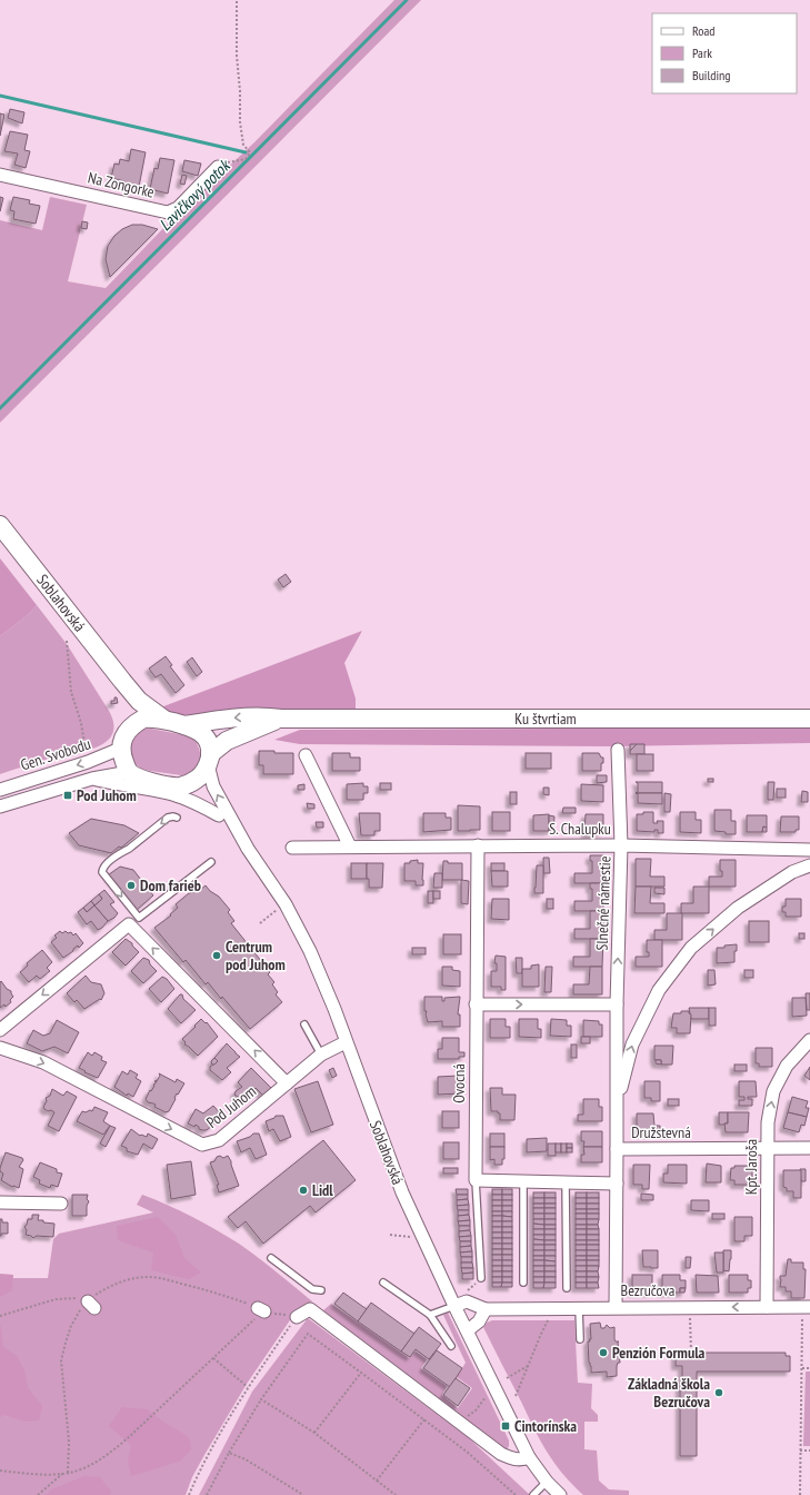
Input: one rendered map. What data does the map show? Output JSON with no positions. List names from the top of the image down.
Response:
{
  "streets": {
    "street": [
      "Na Zongorke",
      "Soblahovská",
      "Ku štvrtiam",
      "Gen. Svobodu",
      "S. Chalupku",
      "Slnečné námestie",
      "Ovocná",
      "Pod Juhom",
      "Družstevná",
      "Kpt. Jaroša",
      "Bezručova"
    ]
  },
  "crossings": [
    ["Soblahovská", "Ku štvrtiam"],
    ["Soblahovská", "Gen. Svobodu"],
    ["Soblahovská", "Pod Juhom"],
    ["Soblahovská", "Bezručova"],
    ["Ku štvrtiam", "Gen. Svobodu"],
    ["S. Chalupku", "Slnečné námestie"],
    ["S. Chalupku", "Ovocná"],
    ["Slnečné námestie", "Družstevná"],
    ["Družstevná", "Kpt. Jaroša"],
    ["Družstevná", "Bezručova"],
    ["Kpt. Jaroša", "Bezručova"]
  ],
  "one_way": [
    "Slnečné námestie",
    "Pod Juhom",
    "Kpt. Jaroša",
    "Bezručova"
  ],
  "water": ["Lavičkový potok"],
  "places": {
    "transit": ["Pod Juhom", "Cintorínska"],
    "other": [
      "Dom farieb",
      "Centrum pod Juhom",
      "Lidl",
      "Penzión Formula",
      "Základná škola Bezručova"
    ]
  },
  "legend": ["Road", "Park", "Building"]
}
